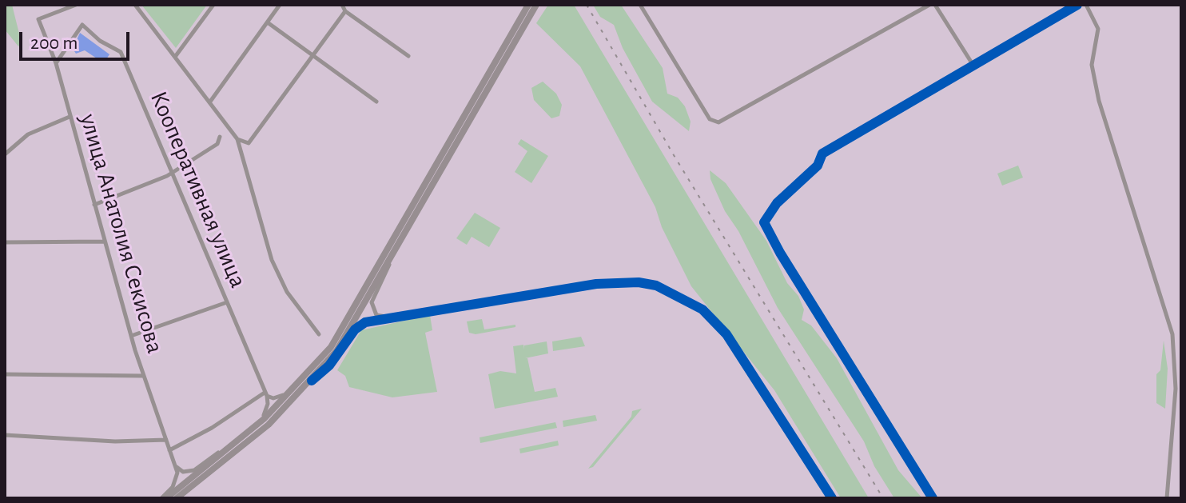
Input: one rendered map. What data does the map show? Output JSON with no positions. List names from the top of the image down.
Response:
{
  "streets": {
    "street": ["Кооперативная улица", "улица Анатолия Секисова"]
  },
  "crossings": [
    ["Кооперативная улица", "улица Анатолия Секисова"]
  ],
  "scale_bar": "200 m"
}
